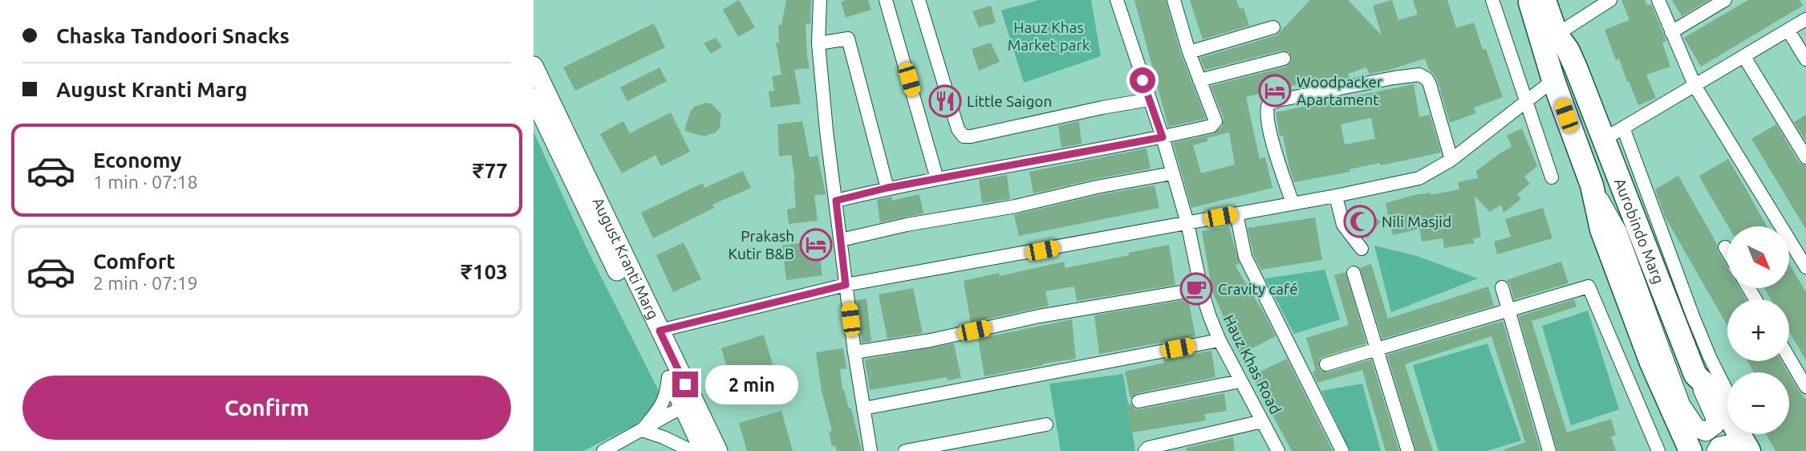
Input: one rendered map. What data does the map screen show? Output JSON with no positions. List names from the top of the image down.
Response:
{
  "streets": {
    "highway": ["Aurobindo Marg"],
    "main road": ["August Kranti Marg"],
    "street": ["Hauz Khas Road"]
  },
  "parks": ["Hauz Khas Market park"],
  "places": {
    "hotel": ["Woodpacker Apartament", "Prakash Kutir B&B"],
    "restaurant": ["Little Saigon"],
    "mosque": ["Nili Masjid"],
    "cafe": ["Cravity café"]
  },
  "north": "bottom right",
  "page": {
    "banner": ["Chaska Tandoori Snacks", "August Kranti Marg"],
    "list": [
      {
        "name": "Economy",
        "note": "1 min · 07:18",
        "value": "₹77"
      },
      {
        "name": "Comfort",
        "note": "2 min · 07:19",
        "value": "₹103"
      }
    ],
    "map_buttons": ["+", "−"],
    "buttons": "Confirm",
    "bubble": "2 min"
  }
}
